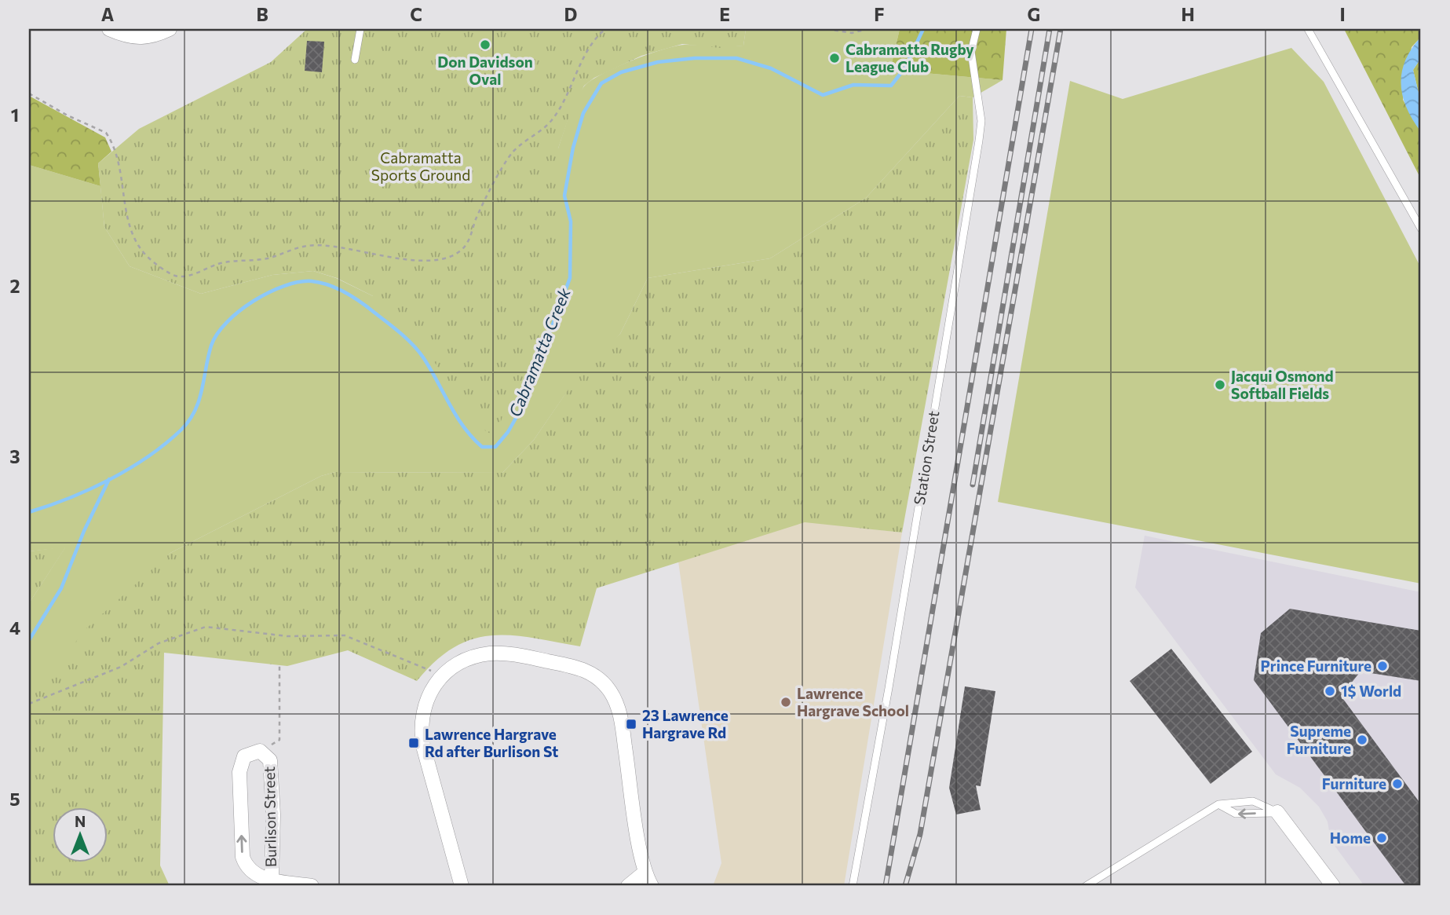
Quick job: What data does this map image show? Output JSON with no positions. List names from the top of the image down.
{
  "streets": {
    "street": ["Burlison Street"],
    "lane": ["Station Street"]
  },
  "water": ["Cabramatta Creek"],
  "parks": ["Cabramatta Sports Ground"],
  "places": {
    "other": [
      "Don Davidson Oval",
      "Cabramatta Rugby League Club",
      "Jacqui Osmond Softball Fields",
      "Prince Furniture",
      "1$ World",
      "Lawrence Hargrave School",
      "Supreme Furniture",
      "Furniture",
      "Home"
    ],
    "transit": ["23 Lawrence Hargrave Rd", "Lawrence Hargrave Rd after Burlison St"]
  },
  "north": "top",
  "grid": {
    "columns": [
      "A",
      "B",
      "C",
      "D",
      "E",
      "F",
      "G",
      "H",
      "I"
    ],
    "rows": [
      "1",
      "2",
      "3",
      "4",
      "5"
    ]
  }
}
